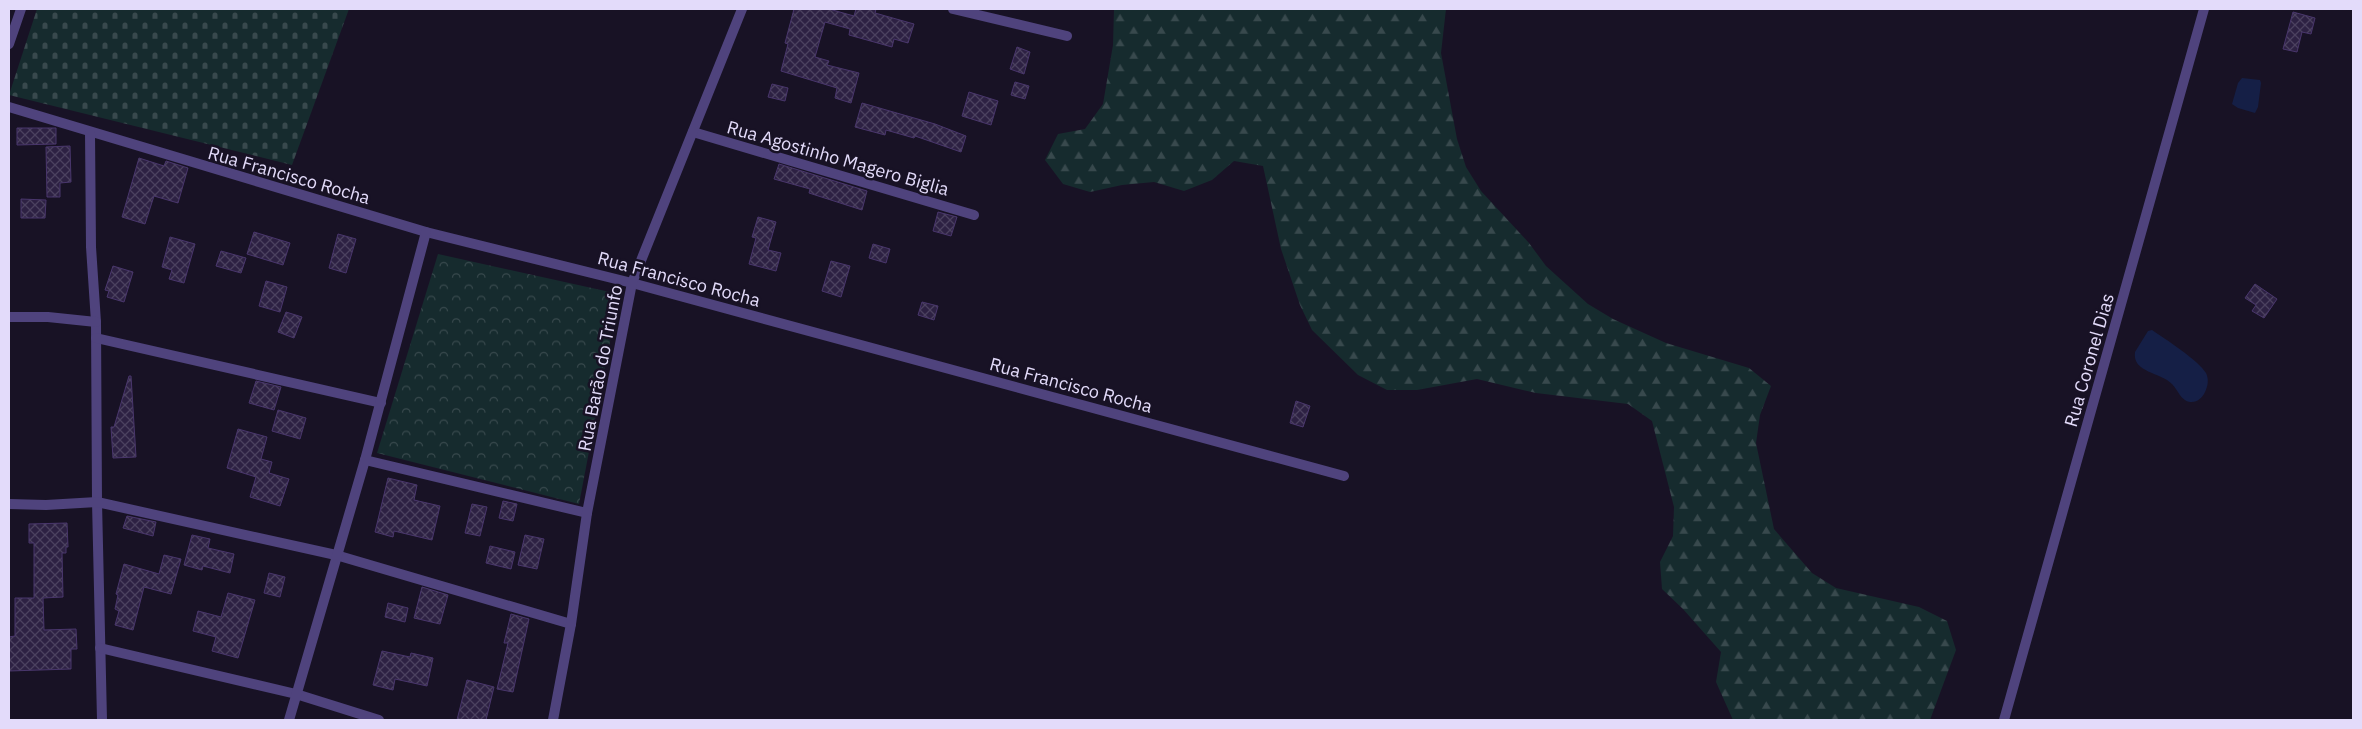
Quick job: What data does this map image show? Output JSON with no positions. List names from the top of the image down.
{
  "streets": {
    "street": [
      "Rua Agostinho Magero Biglia",
      "Rua Francisco Rocha",
      "Rua Coronel Dias",
      "Rua Barão do Triunfo"
    ]
  },
  "crossings": [
    ["Rua Agostinho Magero Biglia", "Rua Barão do Triunfo"],
    ["Rua Francisco Rocha", "Rua Barão do Triunfo"]
  ]
}
